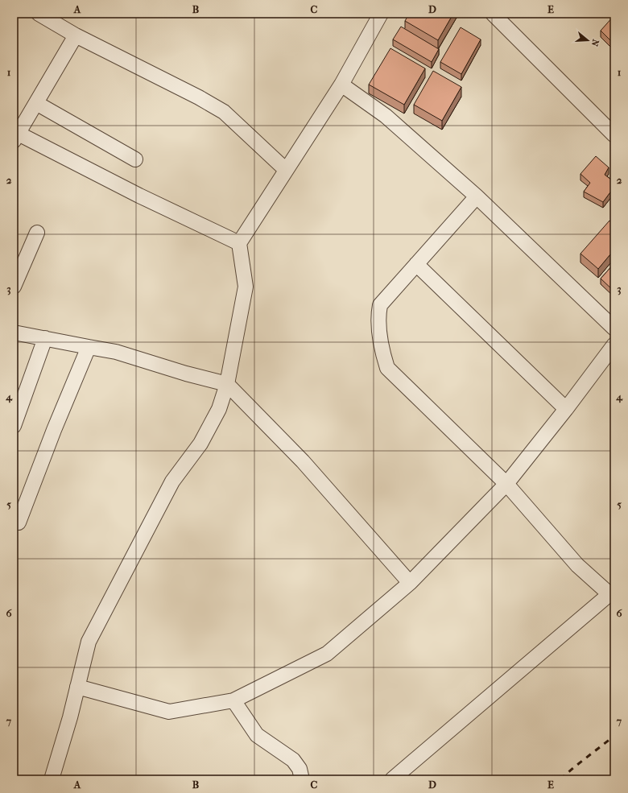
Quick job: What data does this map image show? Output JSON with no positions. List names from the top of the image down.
{
  "north": "right",
  "grid": {
    "columns": [
      "A",
      "B",
      "C",
      "D",
      "E"
    ],
    "rows": [
      "1",
      "2",
      "3",
      "4",
      "5",
      "6",
      "7"
    ]
  }
}
